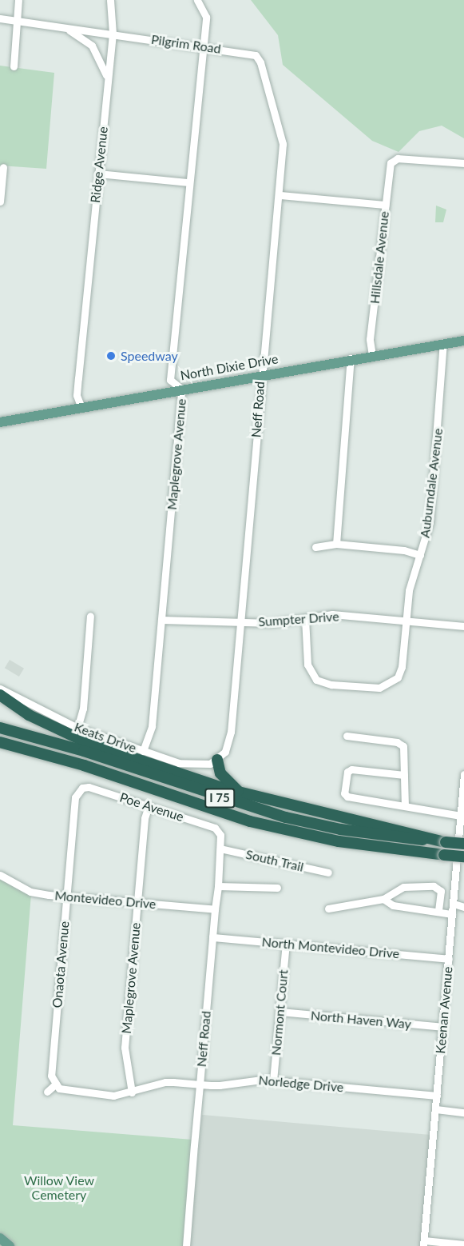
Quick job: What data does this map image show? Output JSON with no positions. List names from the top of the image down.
{
  "streets": {
    "highway": ["I 75"],
    "main road": ["North Dixie Drive"],
    "street": [
      "Pilgrim Road",
      "Ridge Avenue",
      "Hillsdale Avenue",
      "Neff Road",
      "Maplegrove Avenue",
      "Auburndale Avenue",
      "Sumpter Drive",
      "Keats Drive",
      "Poe Avenue",
      "South Trail",
      "Montevideo Drive",
      "North Montevideo Drive",
      "Onaota Avenue",
      "Keenan Avenue",
      "Normont Court",
      "North Haven Way",
      "Norledge Drive"
    ]
  },
  "crossings": [
    ["Pilgrim Road", "Ridge Avenue"],
    ["Pilgrim Road", "Neff Road"],
    ["Pilgrim Road", "Maplegrove Avenue"],
    ["Ridge Avenue", "North Dixie Drive"],
    ["Hillsdale Avenue", "North Dixie Drive"],
    ["North Dixie Drive", "Neff Road"],
    ["North Dixie Drive", "Maplegrove Avenue"],
    ["North Dixie Drive", "Auburndale Avenue"],
    ["Neff Road", "Sumpter Drive"],
    ["Neff Road", "Keats Drive"],
    ["Neff Road", "Poe Avenue"],
    ["Neff Road", "South Trail"],
    ["Neff Road", "Montevideo Drive"],
    ["Neff Road", "North Montevideo Drive"],
    ["Neff Road", "Norledge Drive"],
    ["Maplegrove Avenue", "Sumpter Drive"],
    ["Maplegrove Avenue", "Keats Drive"],
    ["Maplegrove Avenue", "Poe Avenue"],
    ["Maplegrove Avenue", "Montevideo Drive"],
    ["Maplegrove Avenue", "Norledge Drive"],
    ["Auburndale Avenue", "Sumpter Drive"],
    ["Poe Avenue", "Onaota Avenue"],
    ["Montevideo Drive", "Onaota Avenue"],
    ["North Montevideo Drive", "Keenan Avenue"],
    ["North Montevideo Drive", "Normont Court"],
    ["Onaota Avenue", "Norledge Drive"],
    ["Keenan Avenue", "North Haven Way"],
    ["Keenan Avenue", "Norledge Drive"],
    ["Normont Court", "North Haven Way"],
    ["Normont Court", "Norledge Drive"]
  ],
  "parks": ["Willow View Cemetery"],
  "places": ["Speedway"]
}
